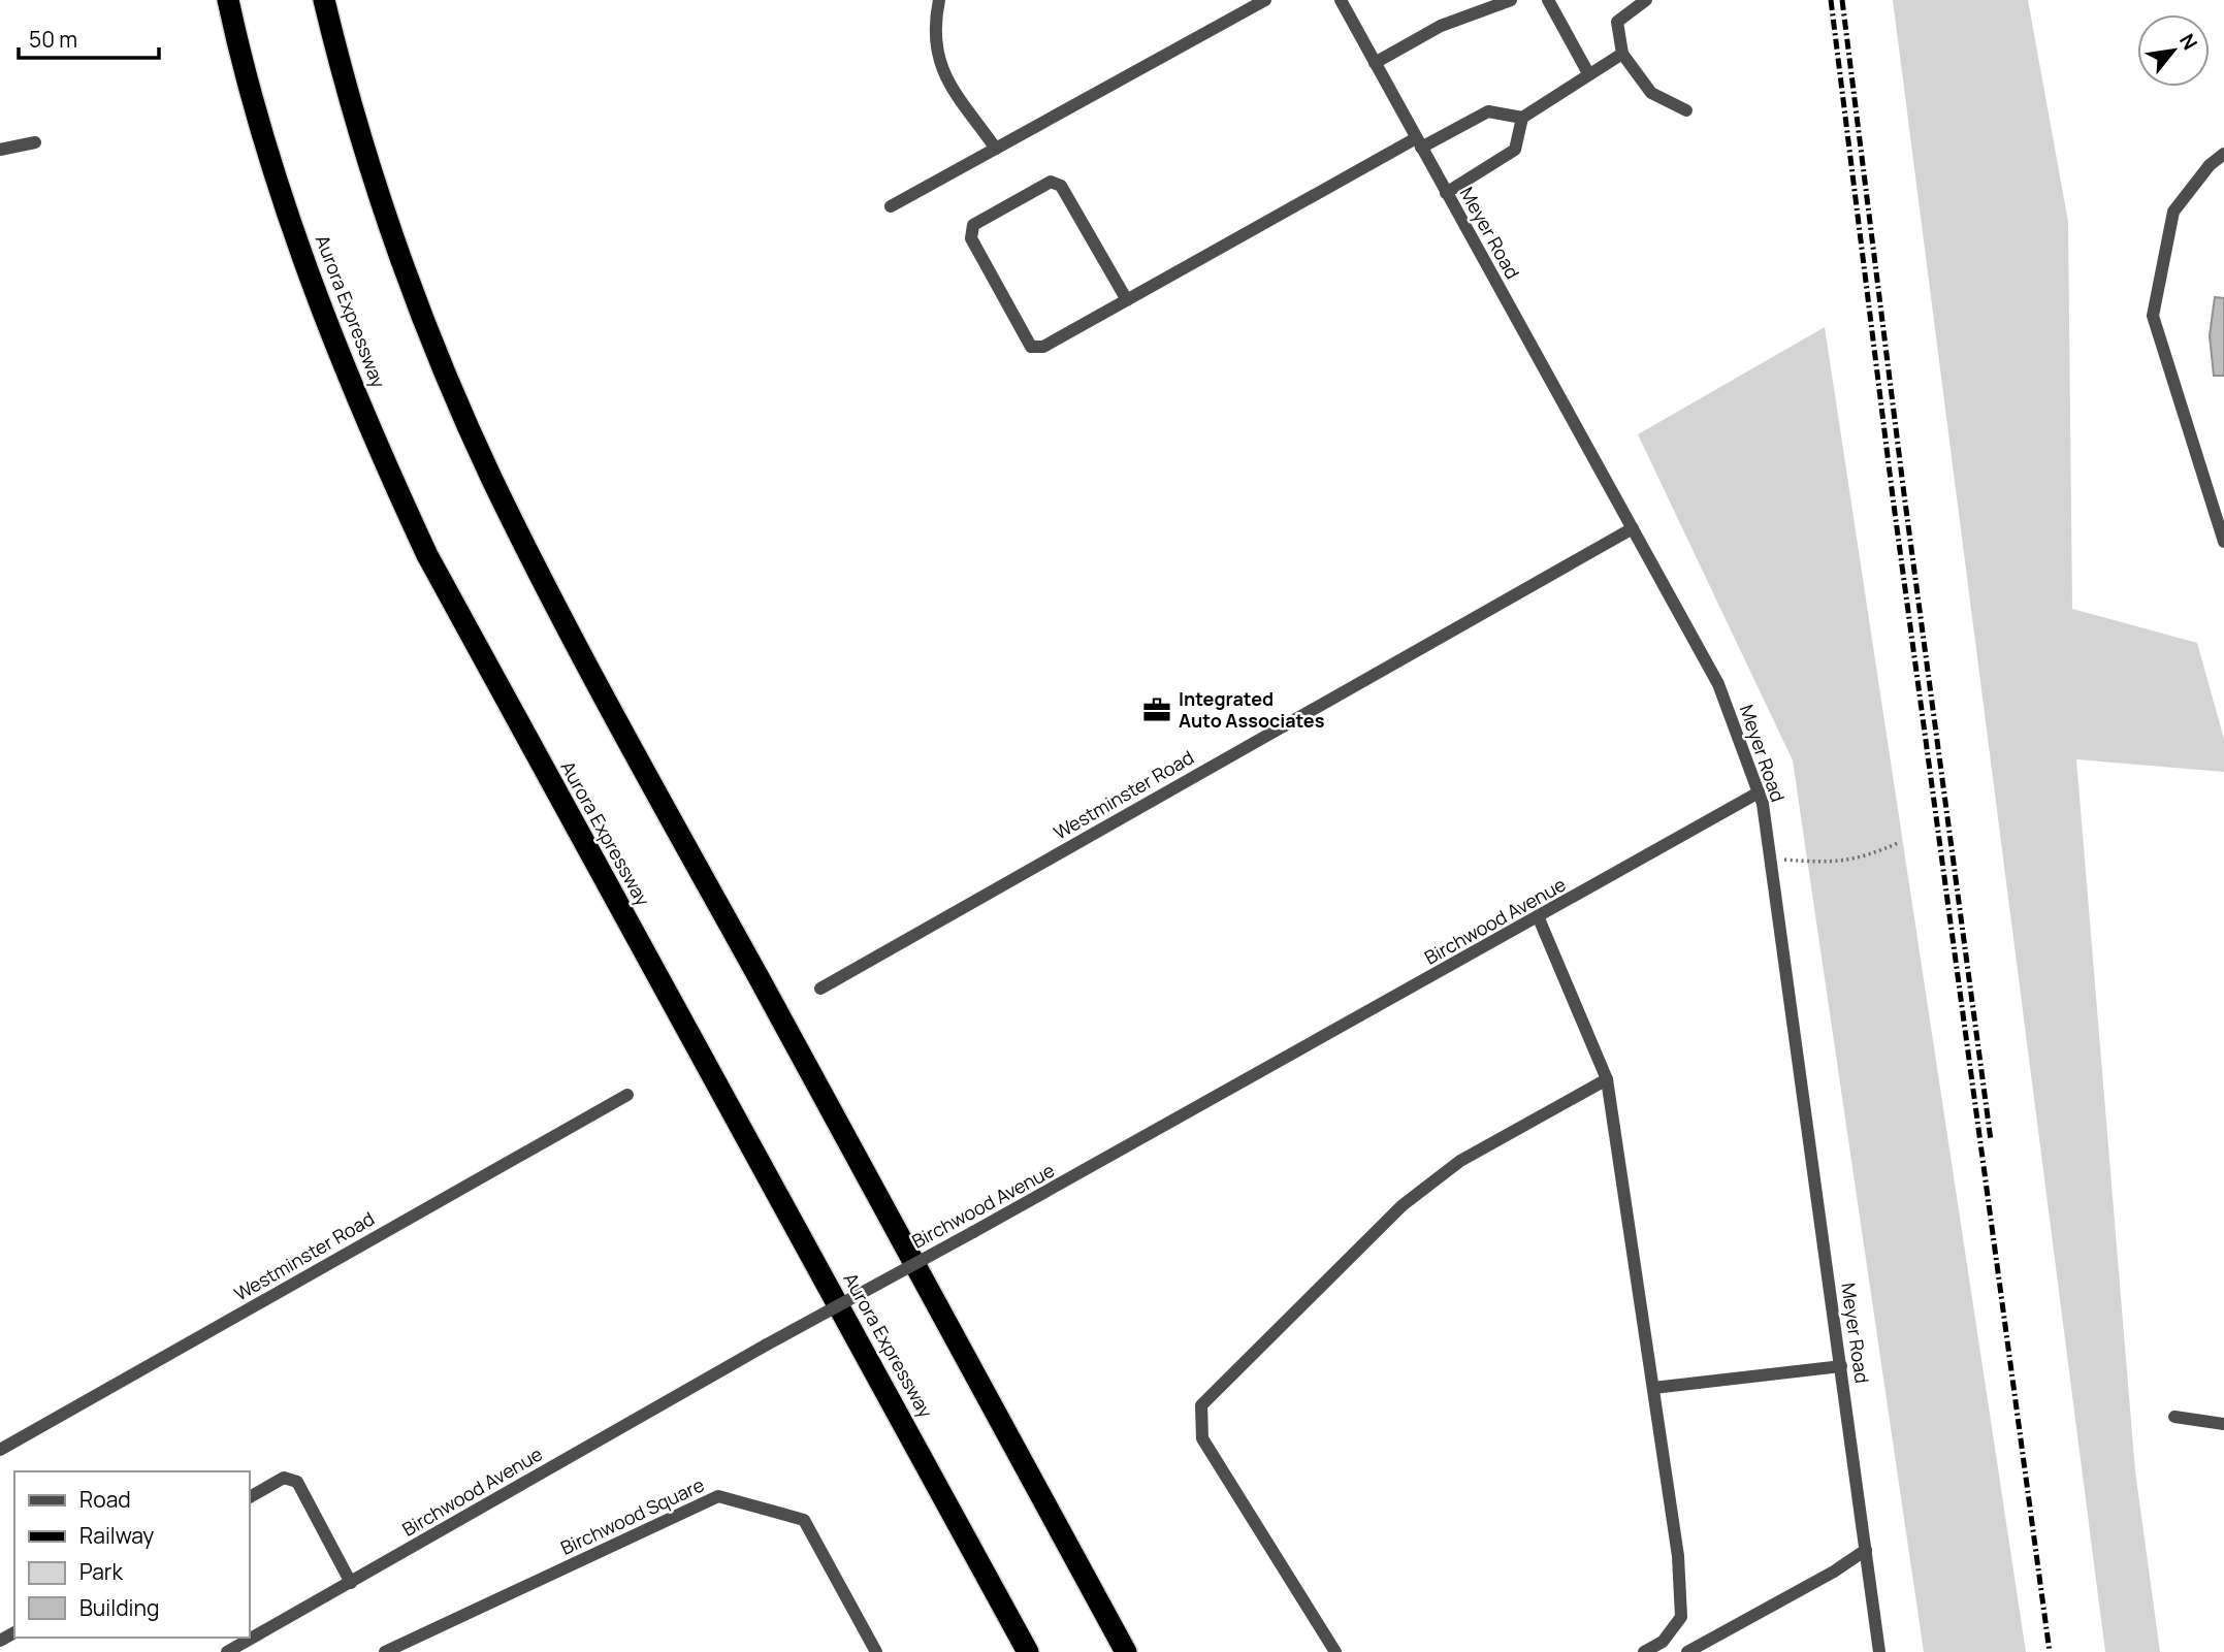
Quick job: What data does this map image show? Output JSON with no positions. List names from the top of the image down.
{
  "streets": {
    "highway": ["Aurora Expressway"],
    "street": [
      "Meyer Road",
      "Westminster Road",
      "Birchwood Avenue",
      "Birchwood Square"
    ]
  },
  "crossings": [
    ["Meyer Road", "Westminster Road"],
    ["Meyer Road", "Birchwood Avenue"]
  ],
  "places": {
    "office": ["Integrated Auto Associates"]
  },
  "legend": [
    "Road",
    "Railway",
    "Park",
    "Building"
  ],
  "scale_bar": "50 m",
  "north": "top right"
}
